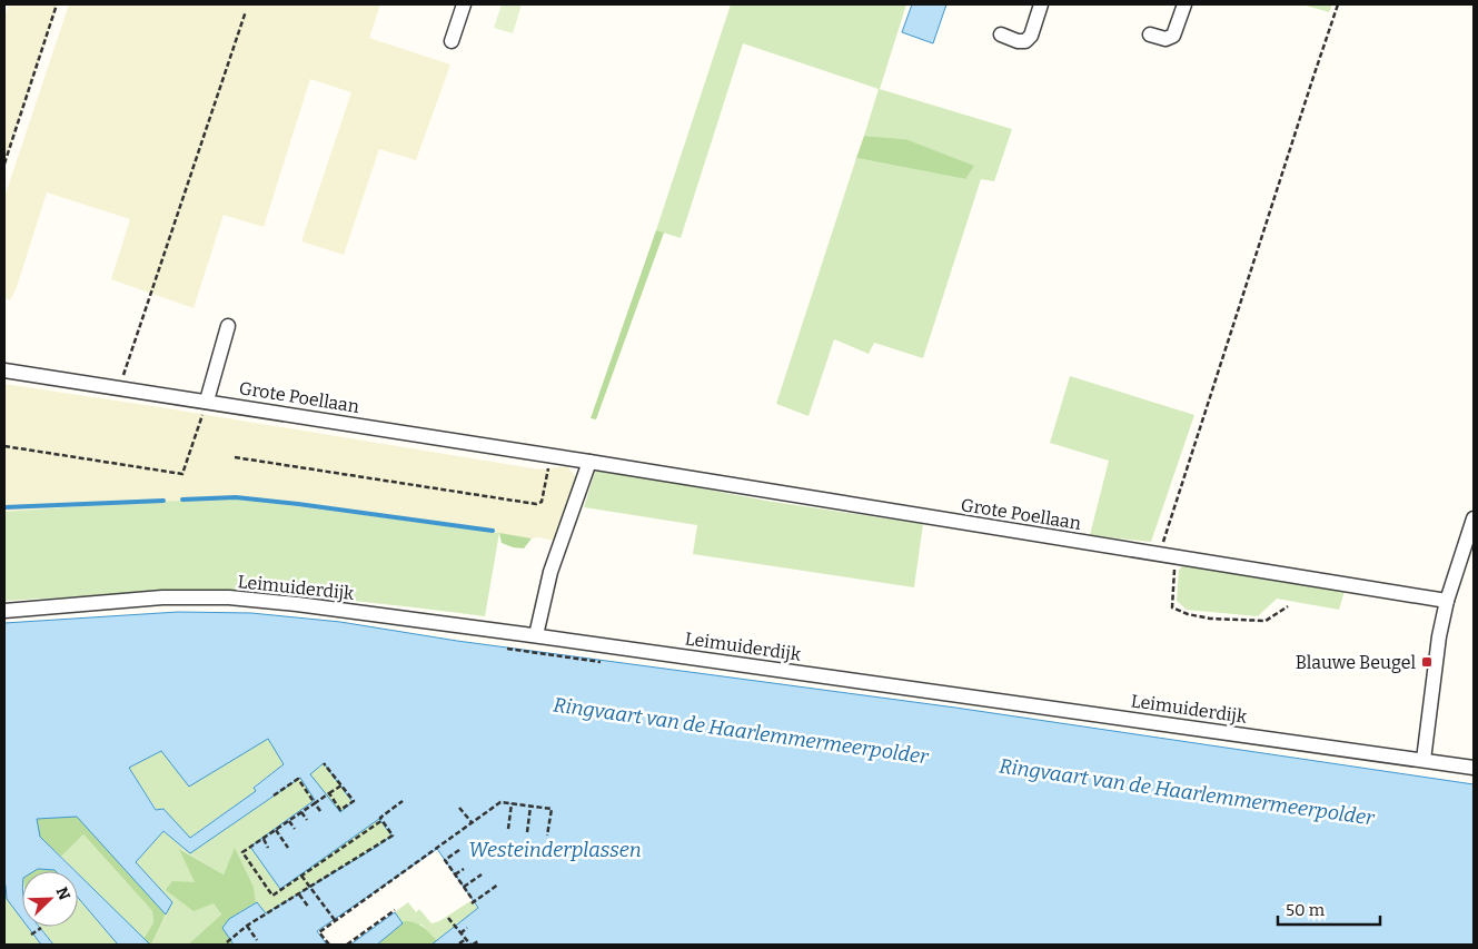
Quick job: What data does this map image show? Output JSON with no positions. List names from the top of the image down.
{
  "streets": {
    "street": ["Grote Poellaan", "Leimuiderdijk"]
  },
  "water": ["Ringvaart van de Haarlemmermeerpolder", "Westeinderplassen"],
  "places": {
    "transit": ["Blauwe Beugel"]
  },
  "scale_bar": "50 m",
  "north": "top right"
}
